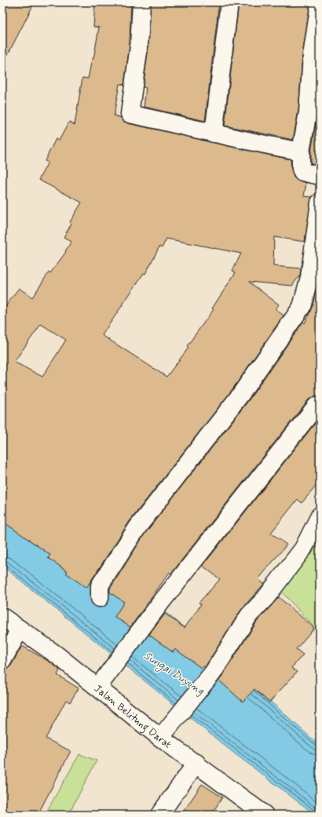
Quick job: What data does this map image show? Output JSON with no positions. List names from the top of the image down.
{
  "streets": {
    "street": ["Jalan Belitung Darat"]
  },
  "water": ["Sungai Duyung"]
}
